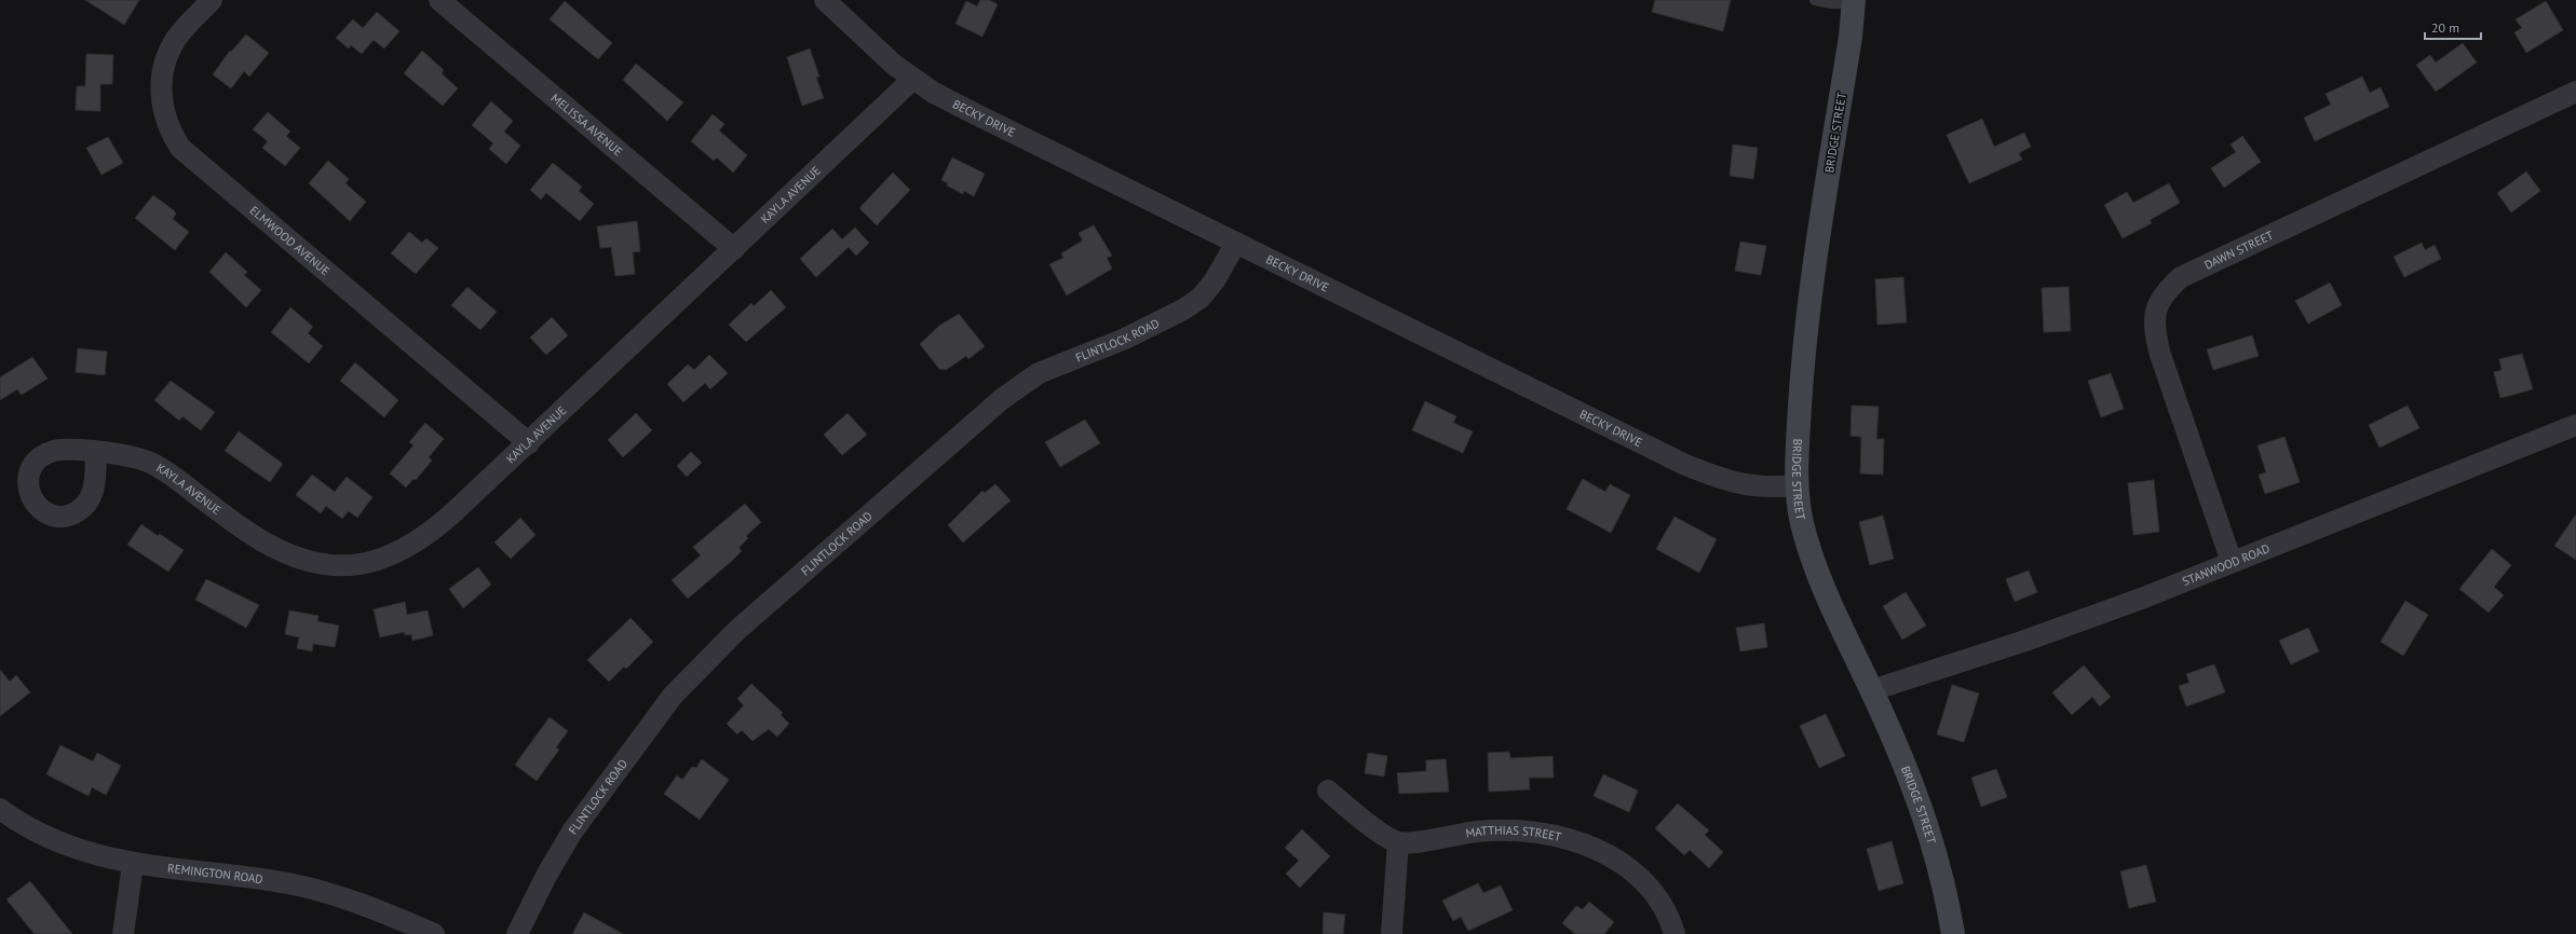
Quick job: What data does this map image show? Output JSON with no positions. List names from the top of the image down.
{
  "streets": {
    "street": [
      "BECKY DRIVE",
      "MELISSA AVENUE",
      "BRIDGE STREET",
      "KAYLA AVENUE",
      "ELMWOOD AVENUE",
      "DAWN STREET",
      "FLINTLOCK ROAD",
      "STANWOOD ROAD",
      "MATTHIAS STREET",
      "REMINGTON ROAD"
    ]
  },
  "crossings": [
    ["BECKY DRIVE", "BRIDGE STREET"],
    ["BECKY DRIVE", "KAYLA AVENUE"],
    ["BECKY DRIVE", "FLINTLOCK ROAD"],
    ["MELISSA AVENUE", "KAYLA AVENUE"],
    ["BRIDGE STREET", "STANWOOD ROAD"],
    ["KAYLA AVENUE", "ELMWOOD AVENUE"],
    ["DAWN STREET", "STANWOOD ROAD"]
  ],
  "scale_bar": "20 m"
}
